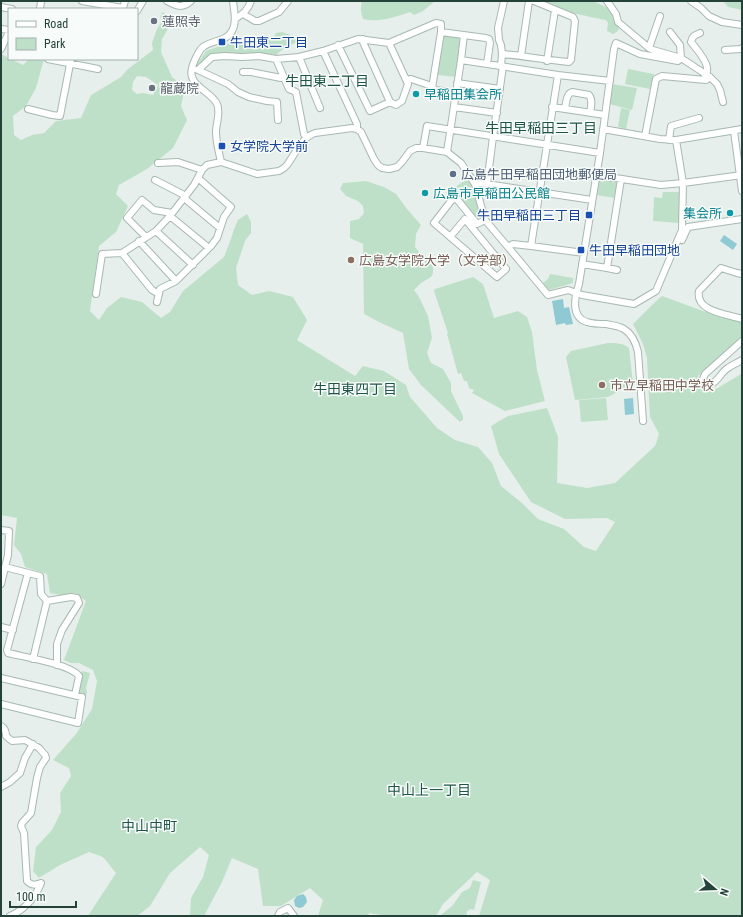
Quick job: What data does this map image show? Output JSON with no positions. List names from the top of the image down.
{
  "districts": [
    "牛田東二丁目",
    "牛田早稲田三丁目",
    "牛田東四丁目",
    "中山上一丁目",
    "中山中町"
  ],
  "places": {
    "other": [
      "蓮照寺",
      "龍蔵院",
      "早稲田集会所",
      "広島牛田早稲田団地郵便局",
      "広島市早稲田公民館",
      "集会所",
      "広島女学院大学（文学部）",
      "市立早稲田中学校"
    ],
    "transit": [
      "牛田東二丁目",
      "女学院大学前",
      "牛田早稲田三丁目",
      "牛田早稲田団地"
    ]
  },
  "legend": ["Road", "Park"],
  "scale_bar": "100 m",
  "north": "right"
}
